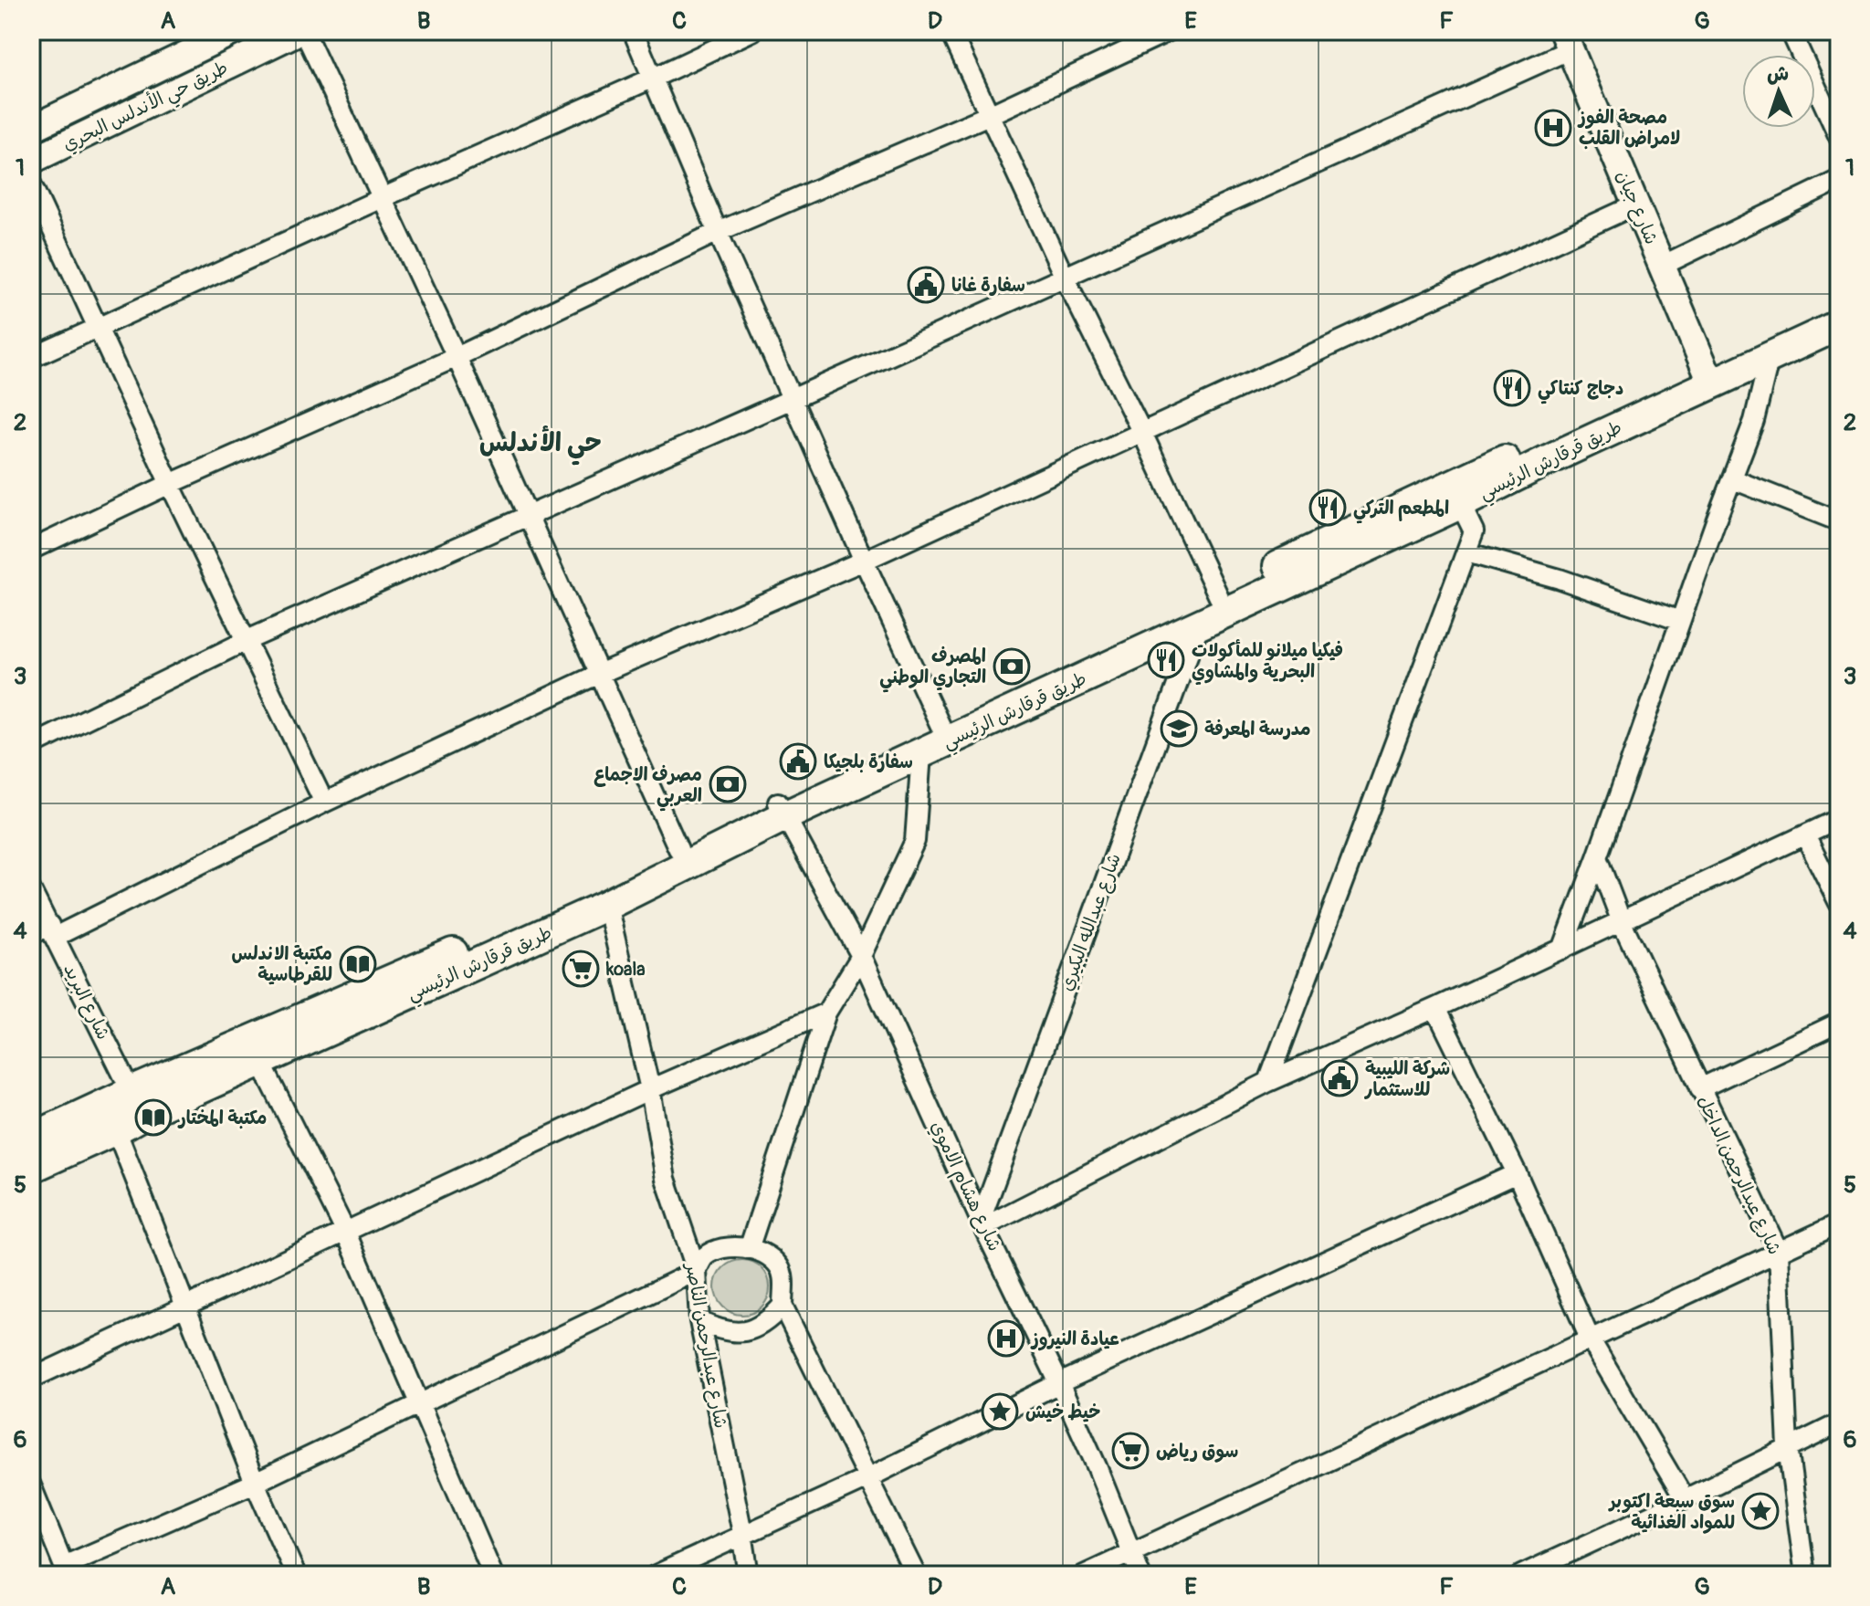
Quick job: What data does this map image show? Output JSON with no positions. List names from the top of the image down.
{
  "streets": {
    "main road": ["طريق قرقارش الرئيسي"],
    "street": [
      "طريق حي الأندلس البحري",
      "شارع جيان",
      "شارع عبدالله البكيري",
      "شارع البريد",
      "شارع عبدالرحمن الداخل",
      "شارع هشام الاموي",
      "شارع عبدالرحمن الناصر"
    ]
  },
  "crossings": [
    ["شارع جيان", "طريق قرقارش الرئيسي"],
    ["طريق قرقارش الرئيسي", "شارع عبدالله البكيري"],
    ["طريق قرقارش الرئيسي", "شارع البريد"],
    ["طريق قرقارش الرئيسي", "شارع هشام الاموي"],
    ["طريق قرقارش الرئيسي", "شارع عبدالرحمن الناصر"],
    ["شارع عبدالله البكيري", "شارع هشام الاموي"]
  ],
  "districts": ["حي الأندلس"],
  "places": {
    "hospital": ["مصحة الفوز لامراض القلب", "عيادة النيروز"],
    "public building": ["سفارة غانا", "سفارة بلجيكا", "شركة الليبية للاستثمار"],
    "restaurant": ["دجاج كنتاكي", "المطعم التركي", "فيكيا ميلانو للمأكولات البحرية والمشاوي"],
    "bank": ["المصرف التجاري الوطني", "مصرف الاجماع العربي"],
    "school or university": ["مدرسة المعرفة"],
    "library": ["مكتبة الاندلس للقرطاسية", "مكتبة المختار"],
    "supermarket": ["koala", "سوق رياض"],
    "place": ["خيط خيش", "سوق سبعة اكتوبر للمواد الغذائية"]
  },
  "north": "top",
  "grid": {
    "columns": [
      "A",
      "B",
      "C",
      "D",
      "E",
      "F",
      "G"
    ],
    "rows": [
      "1",
      "2",
      "3",
      "4",
      "5",
      "6"
    ]
  }
}
